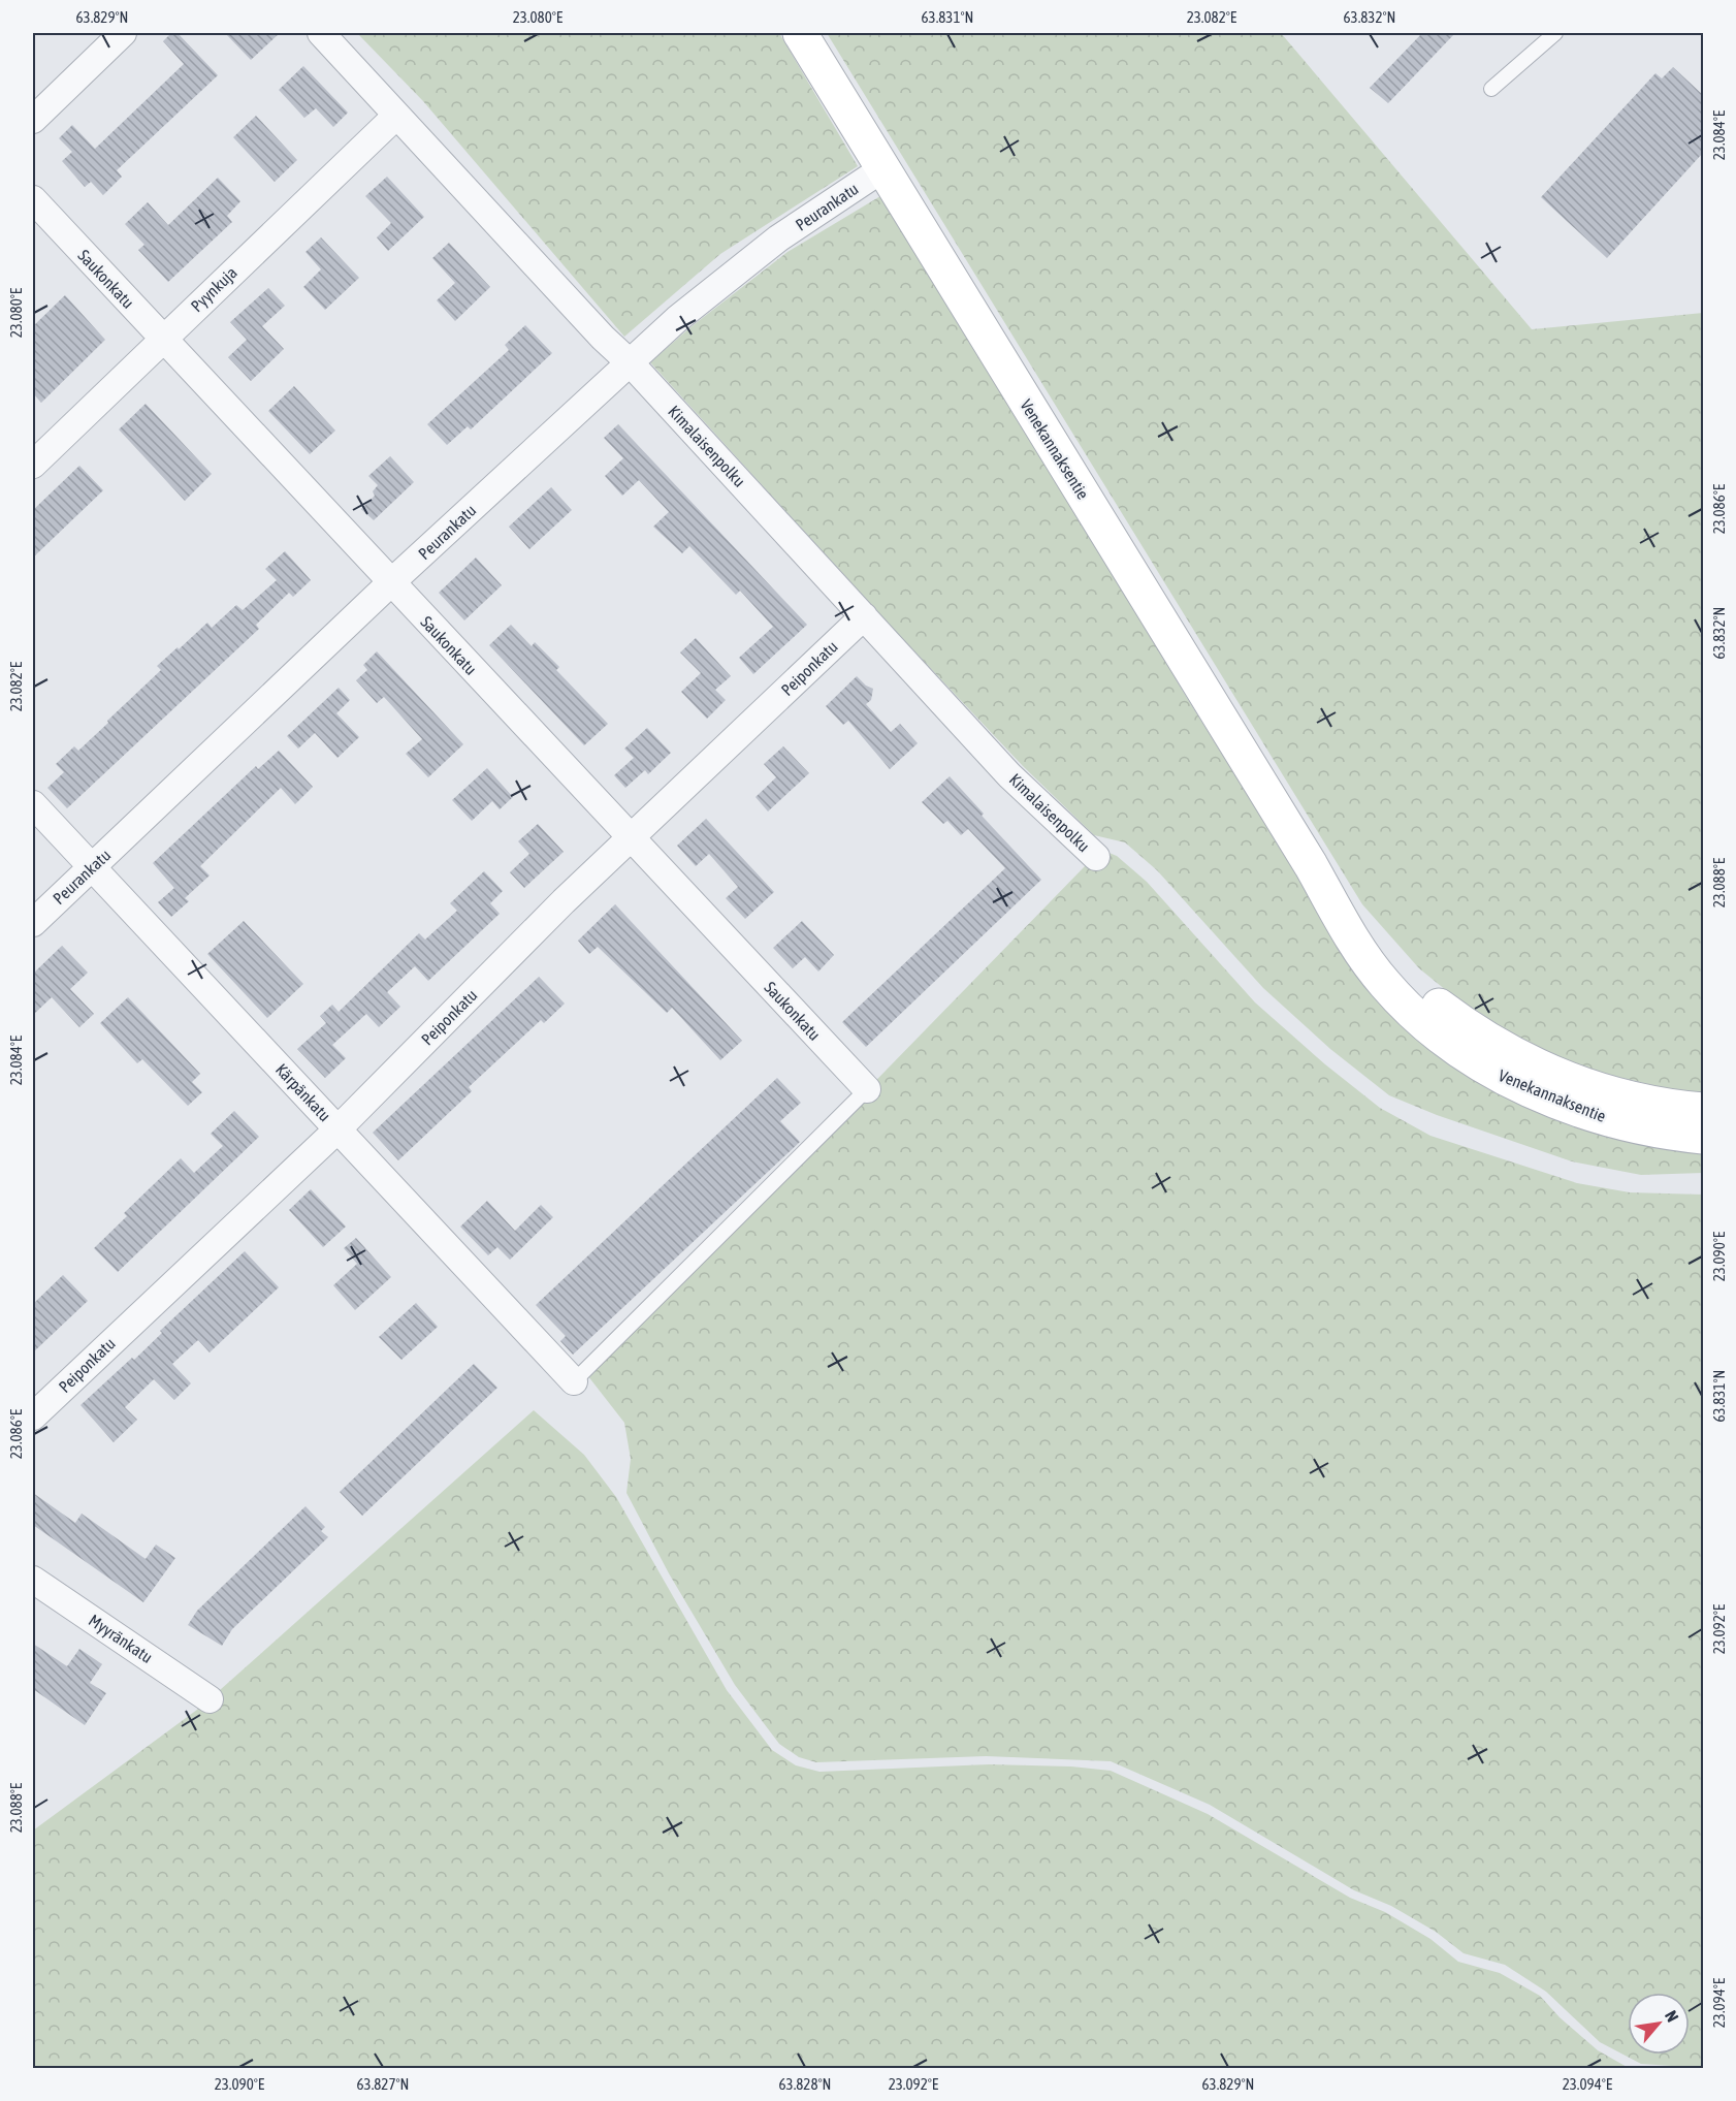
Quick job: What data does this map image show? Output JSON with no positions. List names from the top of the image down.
{
  "streets": {
    "street": [
      "Peurankatu",
      "Saukonkatu",
      "Pyynkuja",
      "Kimalaisenpolku",
      "Venekannaksentie",
      "Peiponkatu",
      "Kärpänkatu",
      "Myyränkatu"
    ]
  },
  "crossings": [
    ["Peurankatu", "Saukonkatu"],
    ["Peurankatu", "Kimalaisenpolku"],
    ["Peurankatu", "Venekannaksentie"],
    ["Peurankatu", "Kärpänkatu"],
    ["Saukonkatu", "Pyynkuja"],
    ["Saukonkatu", "Peiponkatu"],
    ["Pyynkuja", "Kimalaisenpolku"],
    ["Kimalaisenpolku", "Peiponkatu"],
    ["Peiponkatu", "Kärpänkatu"]
  ],
  "north": "top right",
  "coordinates": [
    "63.829°N",
    "23.080°E",
    "63.831°N",
    "23.082°E",
    "63.832°N",
    "23.084°E",
    "23.086°E",
    "23.088°E",
    "23.090°E",
    "23.092°E",
    "23.094°E",
    "63.827°N",
    "63.828°N"
  ]
}
